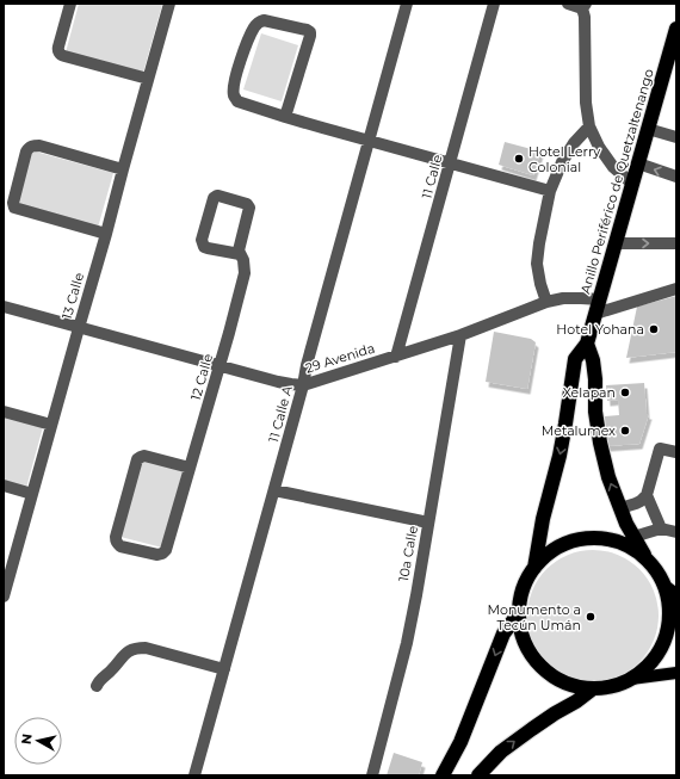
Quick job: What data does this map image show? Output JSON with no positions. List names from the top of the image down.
{
  "streets": {
    "highway": ["Anillo Periférico de Quetzaltenango"],
    "street": [
      "11 Calle",
      "13 Calle",
      "29 Avenida",
      "12 Calle",
      "11 Calle A",
      "10a Calle"
    ]
  },
  "crossings": [
    ["11 Calle", "29 Avenida"],
    ["Anillo Periférico de Quetzaltenango", "29 Avenida"],
    ["13 Calle", "29 Avenida"],
    ["29 Avenida", "12 Calle"],
    ["29 Avenida", "11 Calle A"],
    ["29 Avenida", "10a Calle"]
  ],
  "places": [
    "Hotel Lerry Colonial",
    "Hotel Yohana",
    "Xelapan",
    "Metalumex",
    "Monumento a Tecún Umán"
  ],
  "north": "left"
}
